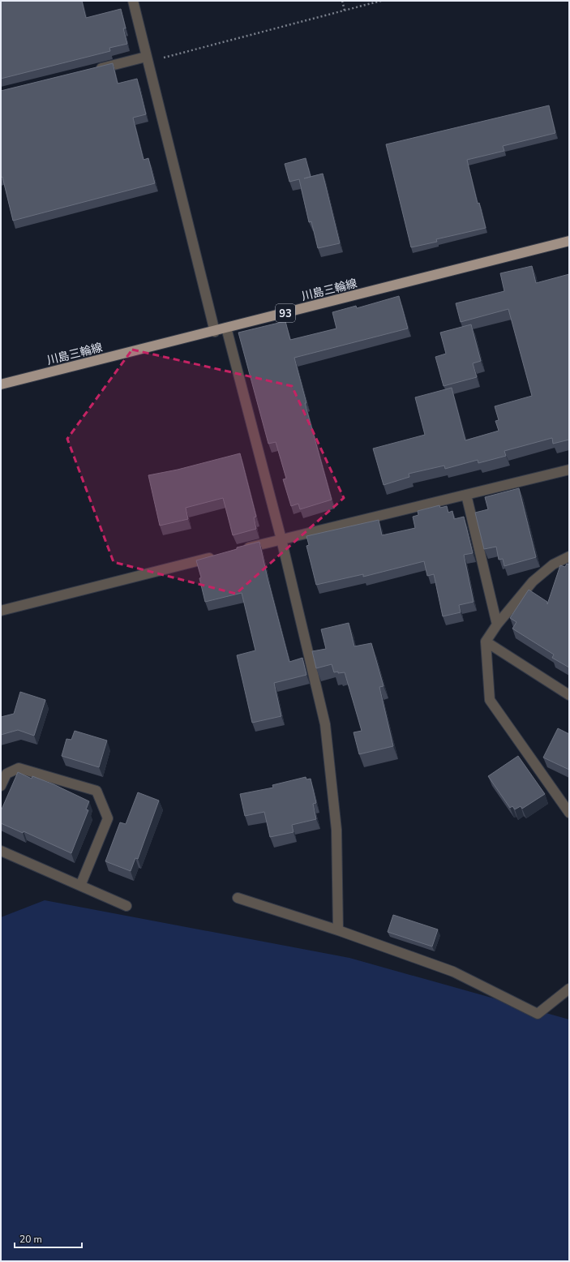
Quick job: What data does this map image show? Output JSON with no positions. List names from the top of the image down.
{
  "streets": {
    "main road": ["川島三輪線", "93"]
  },
  "scale_bar": "20 m"
}
